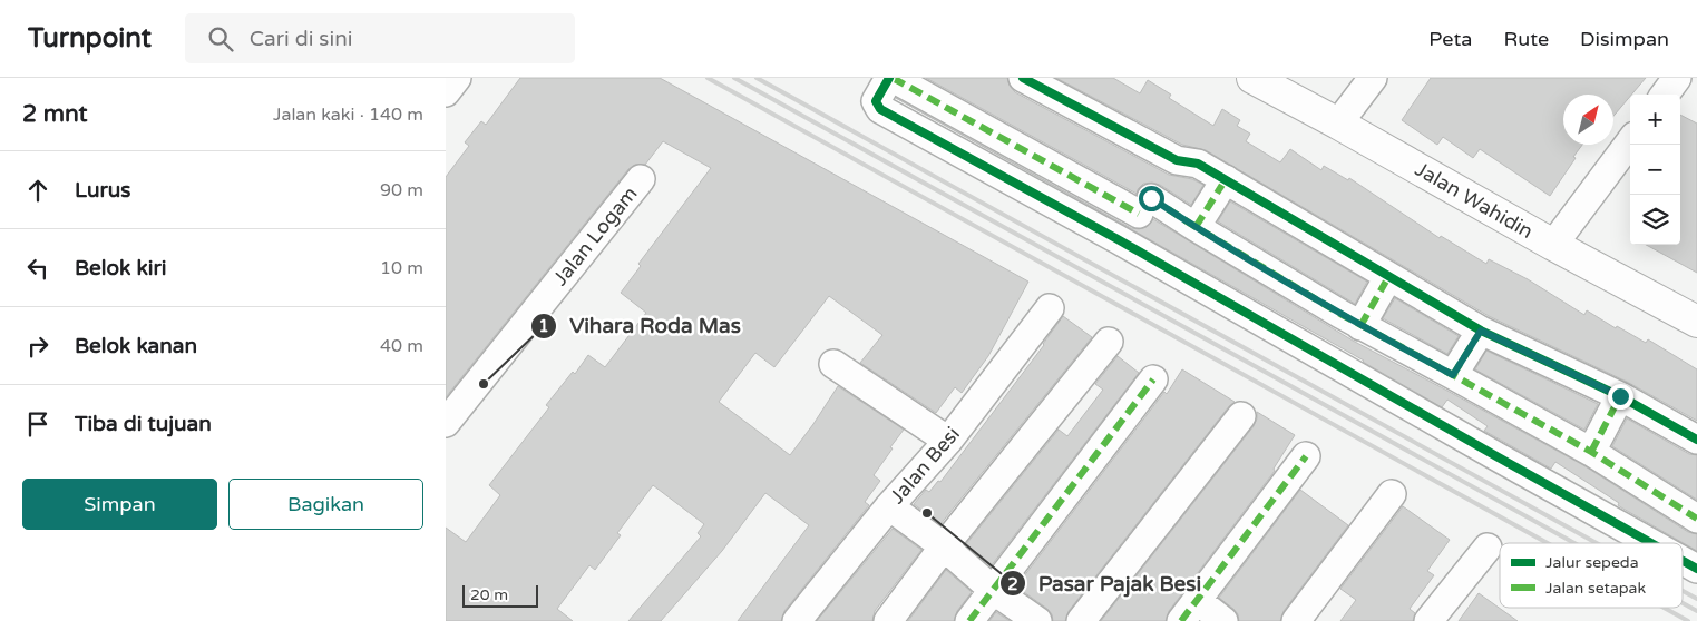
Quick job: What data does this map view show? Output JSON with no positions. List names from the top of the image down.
{
  "streets": {
    "street": ["Jalan Wahidin", "Jalan Logam", "Jalan Besi"]
  },
  "places": ["Vihara Roda Mas", "Pasar Pajak Besi"],
  "legend": ["Jalur sepeda", "Jalan setapak"],
  "scale_bar": "20 m",
  "north": "top right",
  "page": {
    "header": "Turnpoint",
    "search": "Cari di sini",
    "nav": ["Peta", "Rute", "Disimpan"],
    "heading": ["2 mnt", "Jalan kaki · 140 m"],
    "map_buttons": ["+", "−"],
    "list": [
      ["Lurus", "90 m"],
      ["Belok kiri", "10 m"],
      ["Belok kanan", "40 m"],
      "Tiba di tujuan"
    ],
    "buttons": ["Simpan", "Bagikan"],
    "scale": "20 m"
  }
}
